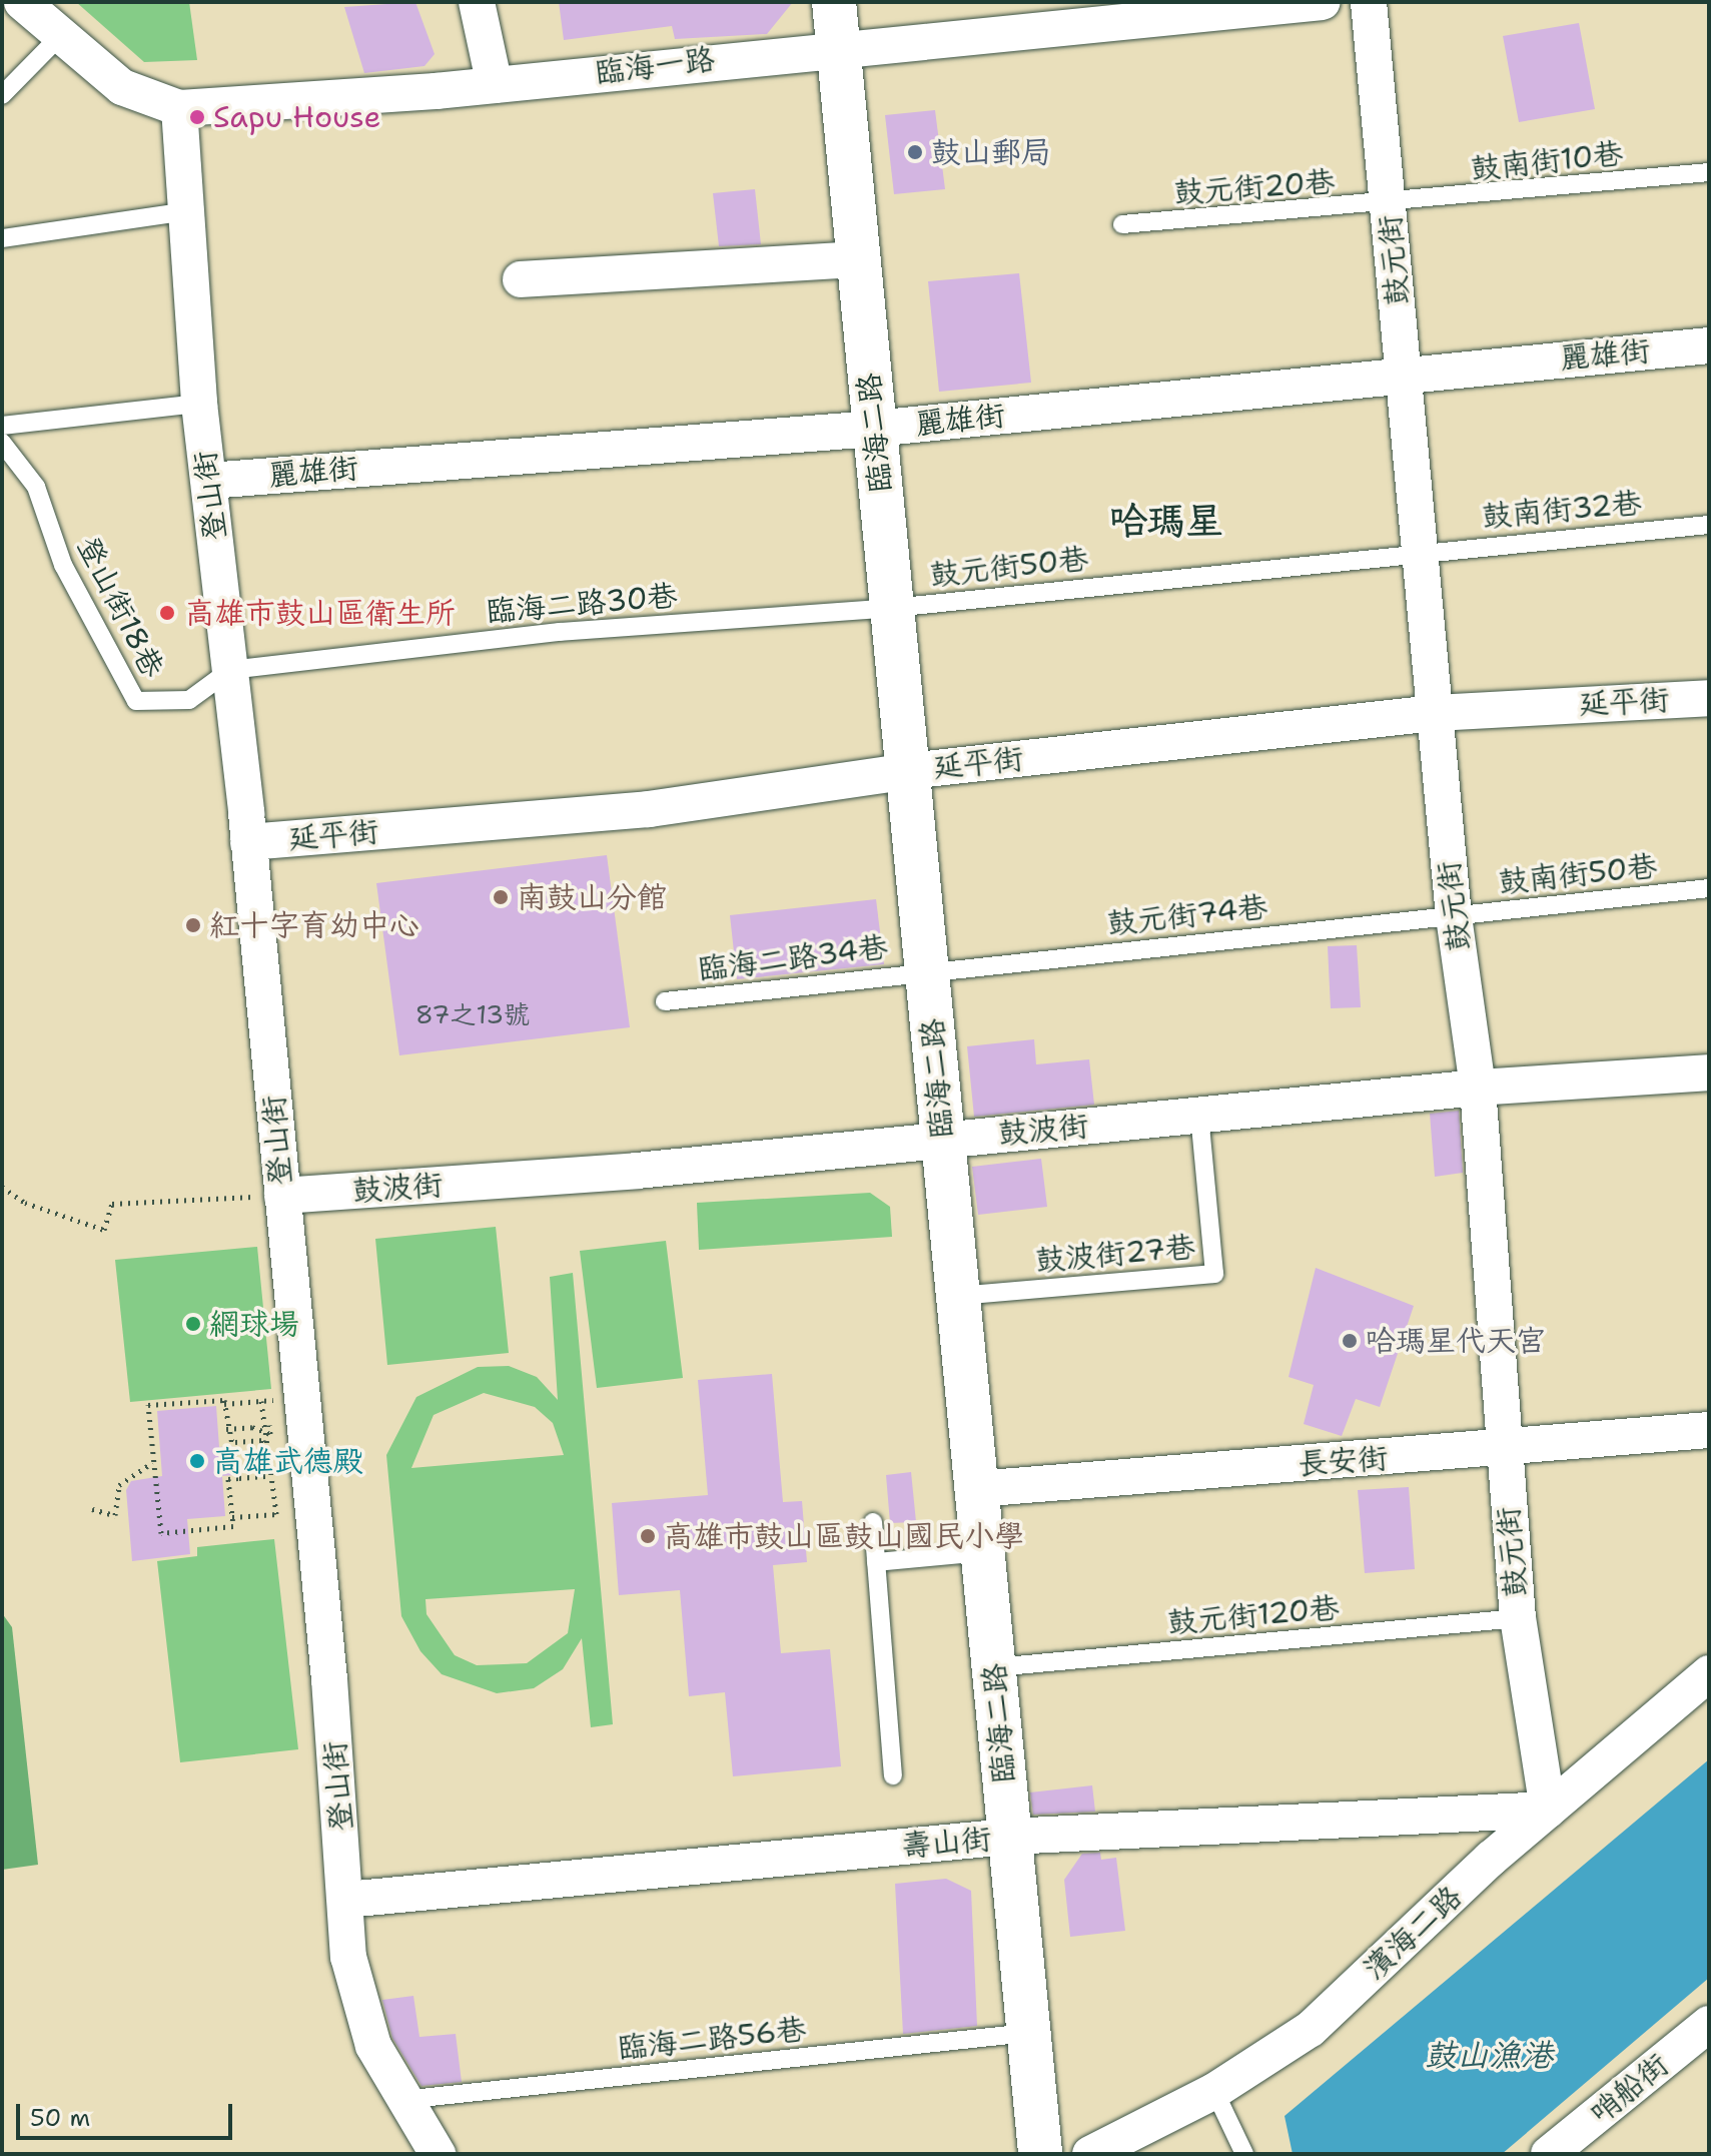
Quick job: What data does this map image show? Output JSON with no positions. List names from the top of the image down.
{
  "streets": {
    "street": [
      "臨海一路",
      "鼓元街",
      "麗雄街",
      "臨海二路",
      "登山街",
      "延平街",
      "鼓波街",
      "長安街",
      "壽山街",
      "濱海二路",
      "哨船街"
    ],
    "lane": [
      "鼓南街10巷",
      "鼓元街20巷",
      "鼓南街32巷",
      "鼓元街50巷",
      "臨海二路30巷",
      "登山街18巷",
      "鼓南街50巷",
      "鼓元街74巷",
      "臨海二路34巷",
      "鼓波街27巷",
      "鼓元街120巷",
      "臨海二路56巷"
    ]
  },
  "crossings": [
    ["臨海一路", "臨海二路"],
    ["臨海一路", "登山街"],
    ["鼓南街10巷", "鼓元街20巷"],
    ["鼓南街10巷", "鼓元街"],
    ["鼓元街20巷", "鼓元街"],
    ["鼓元街", "麗雄街"],
    ["鼓元街", "鼓南街32巷"],
    ["鼓元街", "鼓元街50巷"],
    ["鼓元街", "延平街"],
    ["鼓元街", "鼓南街50巷"],
    ["鼓元街", "鼓元街74巷"],
    ["鼓元街", "鼓波街"],
    ["鼓元街", "長安街"],
    ["鼓元街", "鼓元街120巷"],
    ["鼓元街", "壽山街"],
    ["鼓元街", "濱海二路"],
    ["麗雄街", "臨海二路"],
    ["麗雄街", "登山街"],
    ["臨海二路", "鼓元街50巷"],
    ["臨海二路", "臨海二路30巷"],
    ["臨海二路", "延平街"],
    ["臨海二路", "鼓元街74巷"],
    ["臨海二路", "臨海二路34巷"],
    ["臨海二路", "鼓波街"],
    ["臨海二路", "鼓波街27巷"],
    ["臨海二路", "長安街"],
    ["臨海二路", "鼓元街120巷"],
    ["臨海二路", "壽山街"],
    ["臨海二路", "臨海二路56巷"],
    ["登山街", "臨海二路30巷"],
    ["登山街", "登山街18巷"],
    ["登山街", "延平街"],
    ["登山街", "鼓波街"],
    ["登山街", "壽山街"],
    ["登山街", "臨海二路56巷"],
    ["鼓南街32巷", "鼓元街50巷"],
    ["鼓元街50巷", "臨海二路30巷"],
    ["臨海二路30巷", "登山街18巷"],
    ["鼓南街50巷", "鼓元街74巷"],
    ["鼓元街74巷", "臨海二路34巷"],
    ["鼓波街", "鼓波街27巷"],
    ["壽山街", "濱海二路"]
  ],
  "districts": ["哈瑪星"],
  "water": ["鼓山漁港"],
  "places": [
    "Sapu House",
    "鼓山郵局",
    "高雄市鼓山區衛生所",
    "南鼓山分館",
    "紅十字育幼中心",
    "網球場",
    "哈瑪星代天宮",
    "高雄武德殿",
    "高雄市鼓山區鼓山國民小學"
  ],
  "house_numbers": ["87之13號"],
  "scale_bar": "50 m"
}
